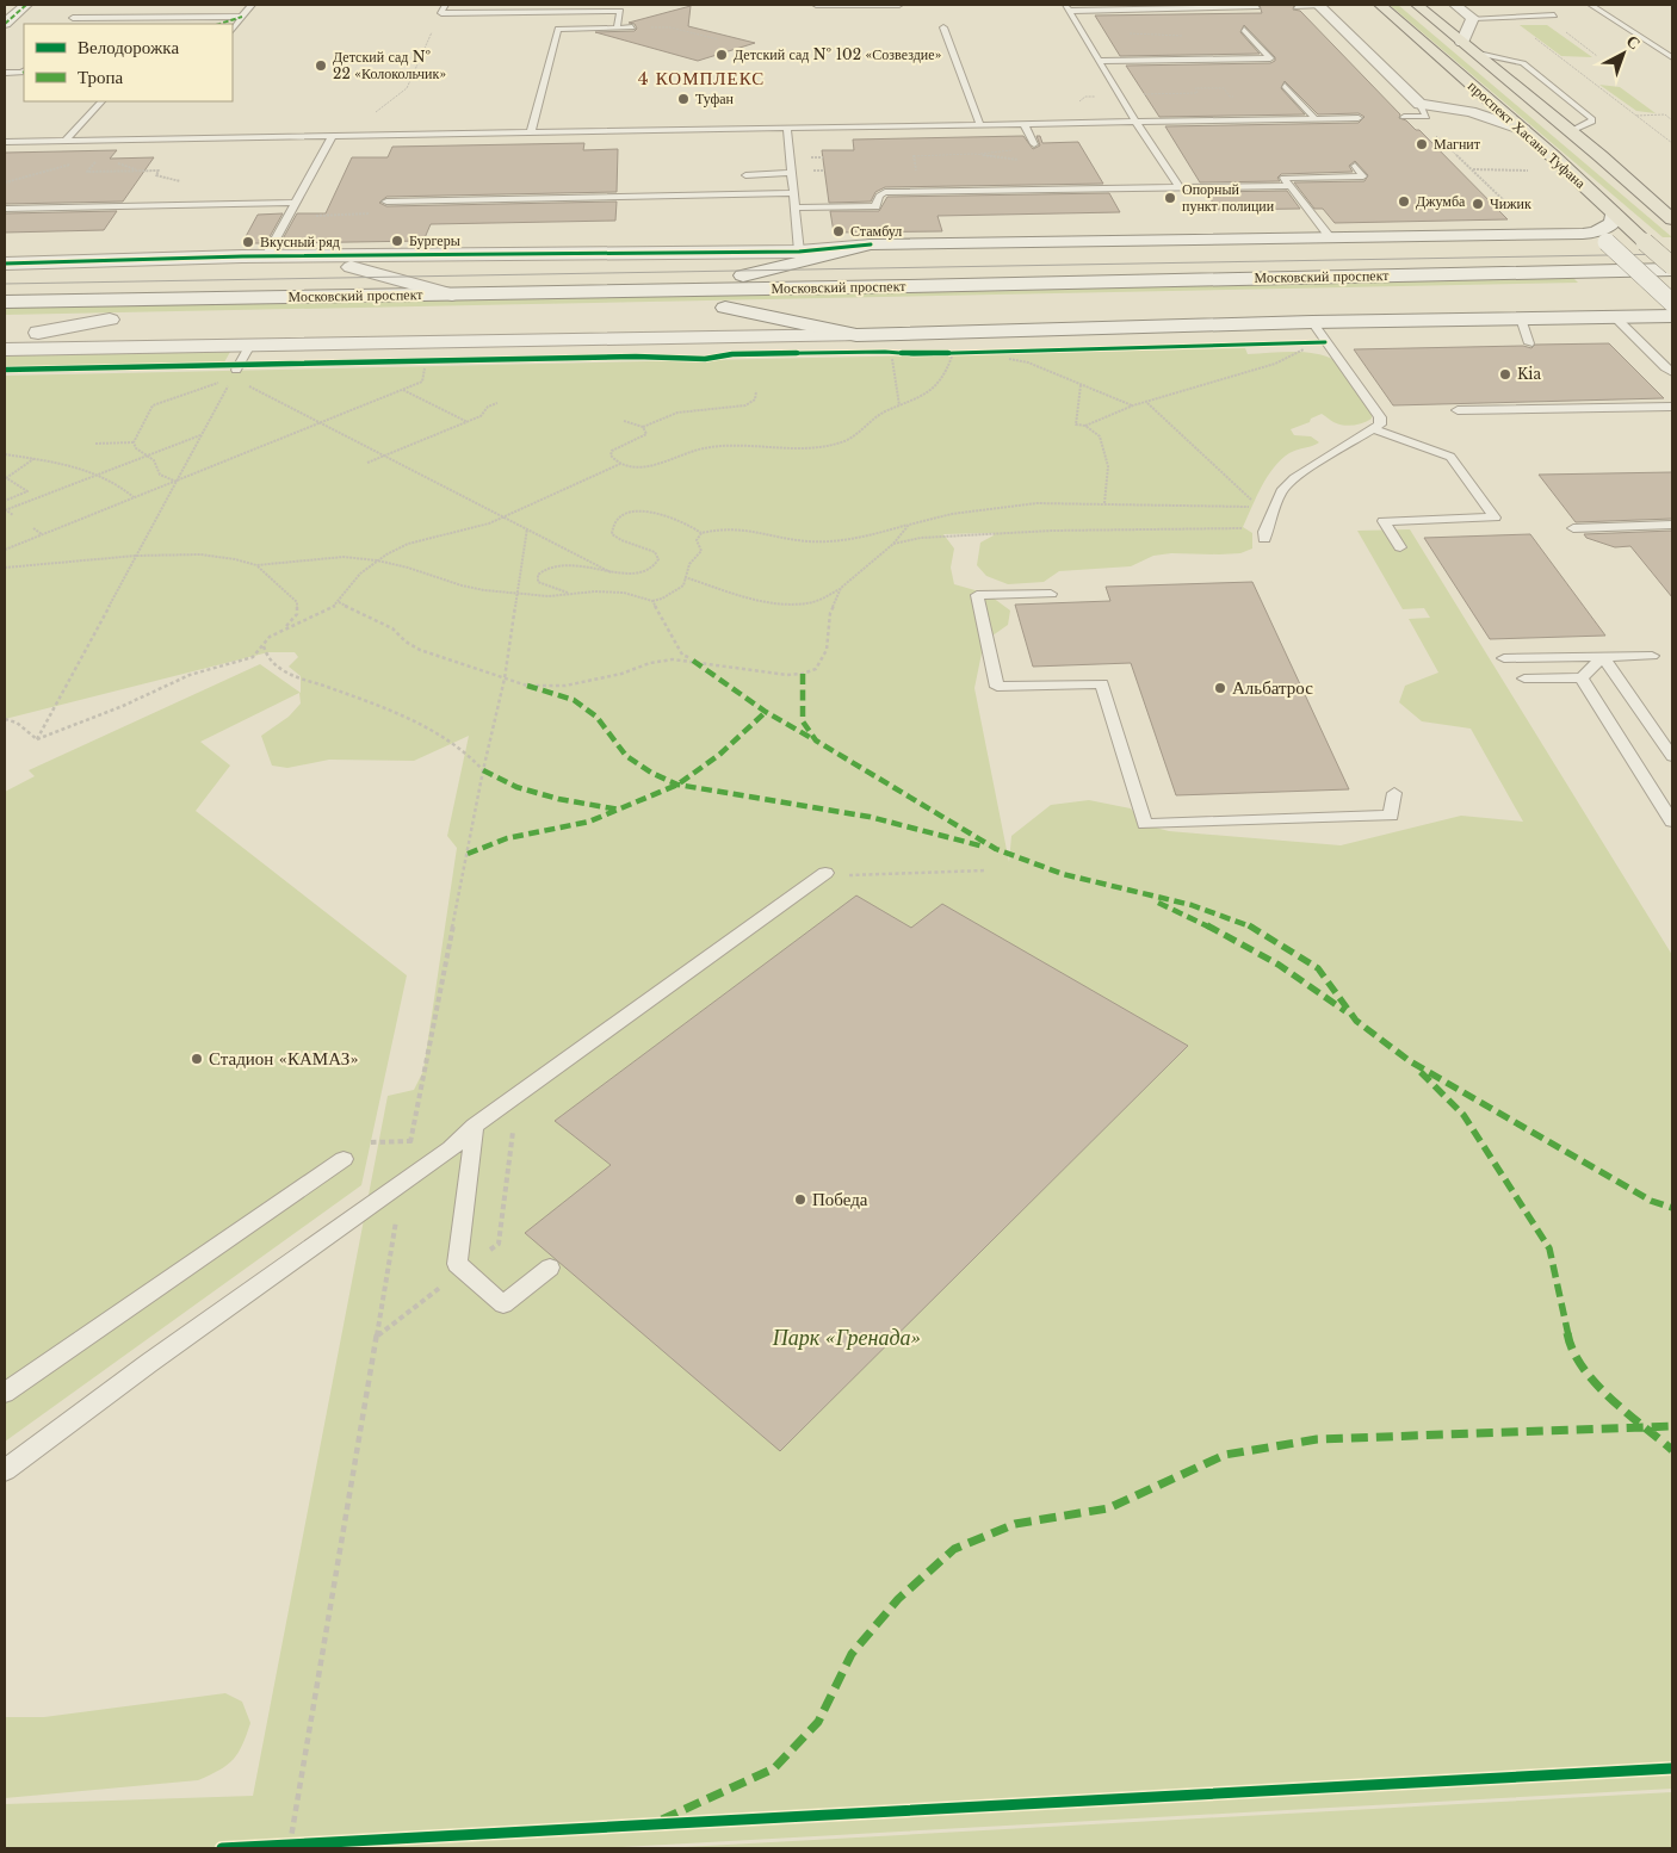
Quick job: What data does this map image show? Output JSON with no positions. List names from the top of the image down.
{
  "streets": {
    "main road": ["проспект Хасана Туфана", "Московский проспект"]
  },
  "crossings": [
    ["проспект Хасана Туфана", "Московский проспект"]
  ],
  "districts": ["4 КОМПЛЕКС"],
  "parks": ["Парк «Гренада»"],
  "places": [
    "Детский сад № 102 «Созвездие»",
    "Детский сад № 22 «Колокольчик»",
    "Туфан",
    "Магнит",
    "Опорный пункт полиции",
    "Джумба",
    "Чижик",
    "Стамбул",
    "Бургеры",
    "Вкусный ряд",
    "Kia",
    "Альбатрос",
    "Стадион «КАМАЗ»",
    "Победа"
  ],
  "legend": ["Велодорожка", "Тропа"],
  "north": "top right"
}
